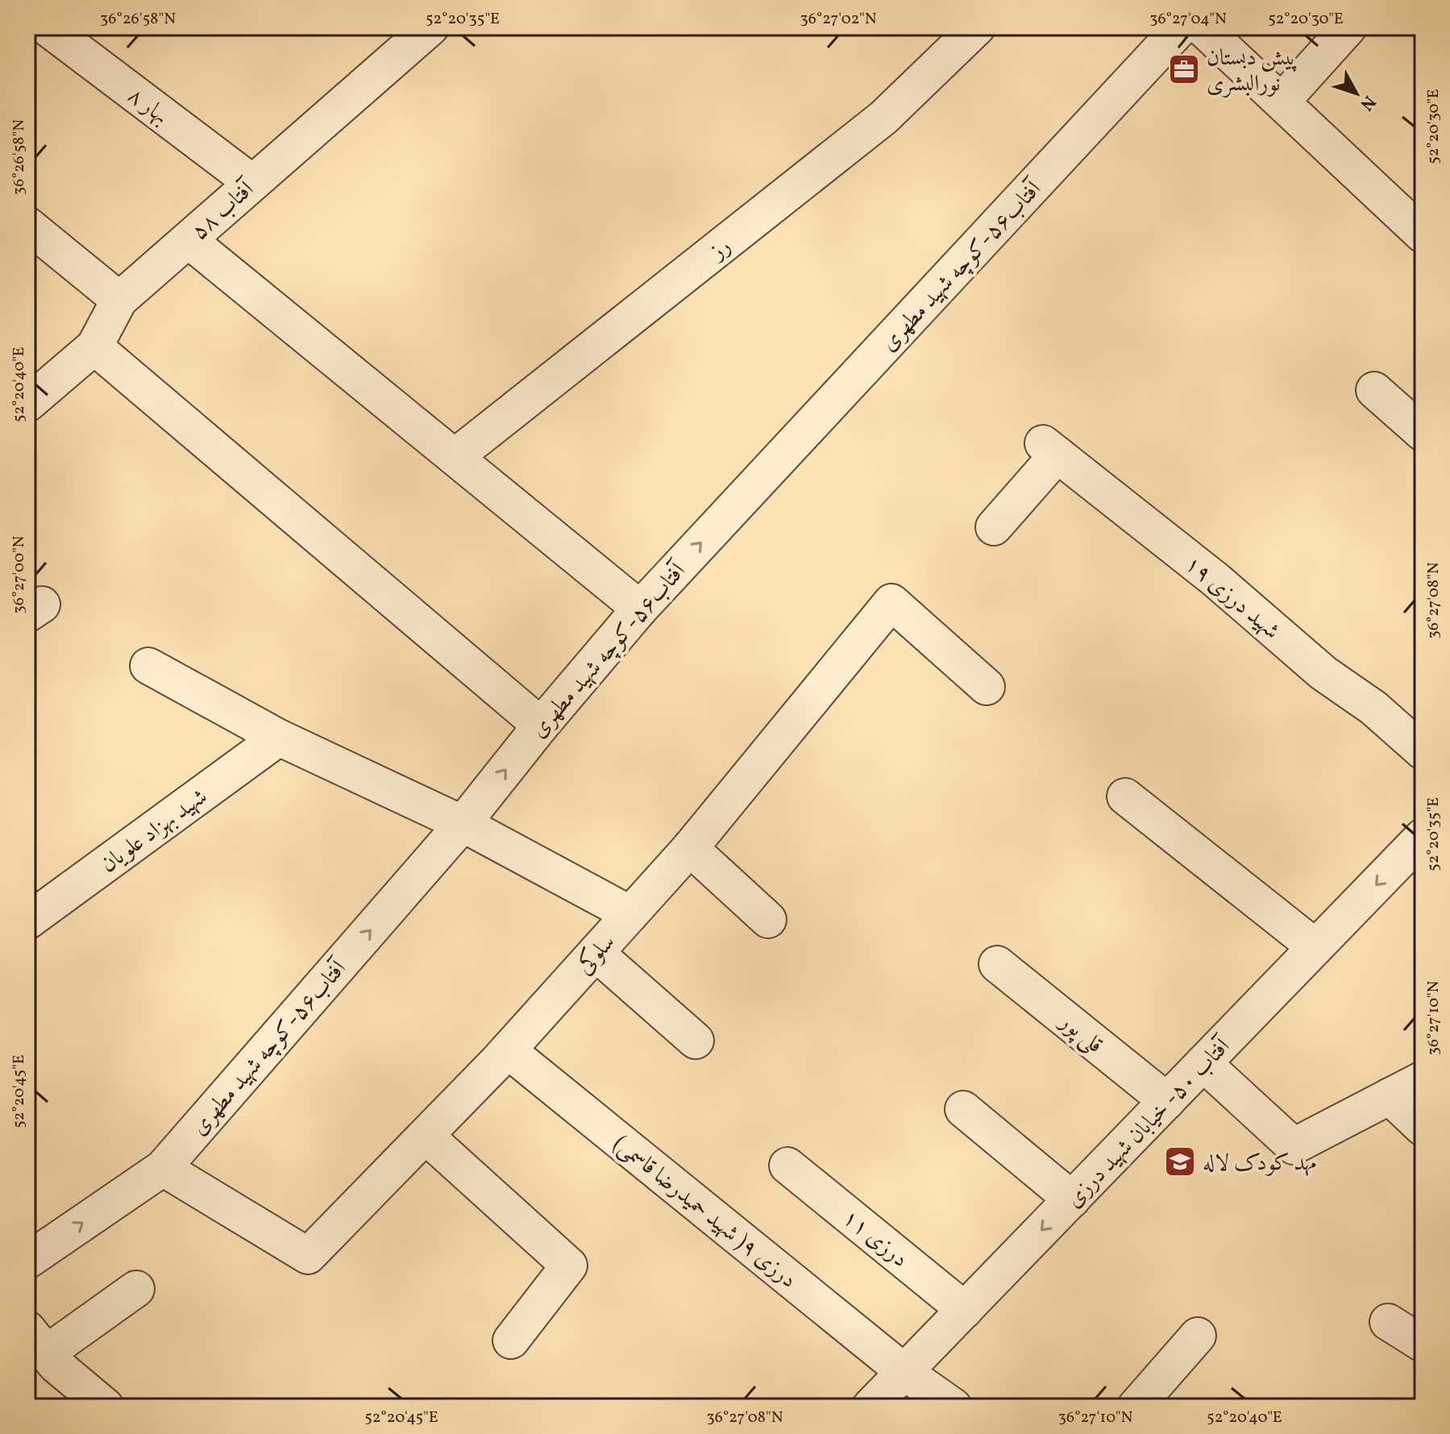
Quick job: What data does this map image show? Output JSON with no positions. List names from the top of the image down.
{
  "streets": {
    "street": [
      "بهار ۸",
      "آفتاب ۵۸",
      "رز",
      "آفتاب۵۶-كوچه شهيد مطهری",
      "شهید درزی ۱۹",
      "شهید بهزاد علویان",
      "سلوکی",
      "قلی پور",
      "آفتاب ۵۰- خیابان شهید درزی",
      "درزی ۹( شهید حمیدرضا قاسمی)",
      "درزی ۱۱"
    ]
  },
  "crossings": [
    ["بهار ۸", "آفتاب ۵۸"],
    ["آفتاب۵۶-كوچه شهيد مطهری", "سلوکی"],
    ["سلوکی", "درزی ۹( شهید حمیدرضا قاسمی)"],
    ["قلی پور", "آفتاب ۵۰- خیابان شهید درزی"],
    ["آفتاب ۵۰- خیابان شهید درزی", "درزی ۹( شهید حمیدرضا قاسمی)"],
    ["آفتاب ۵۰- خیابان شهید درزی", "درزی ۱۱"]
  ],
  "one_way": ["آفتاب۵۶-كوچه شهيد مطهری"],
  "places": {
    "office": ["پیش دبستان نورالبشری"],
    "school or university": ["مهد کودک لاله"]
  },
  "north": "bottom right",
  "coordinates": [
    "36°26'58\"N",
    "52°20'35\"E",
    "36°27'02\"N",
    "36°27'04\"N",
    "52°20'30\"E",
    "52°20'40\"E",
    "36°27'00\"N",
    "36°27'08\"N",
    "36°27'10\"N",
    "52°20'45\"E"
  ]
}
